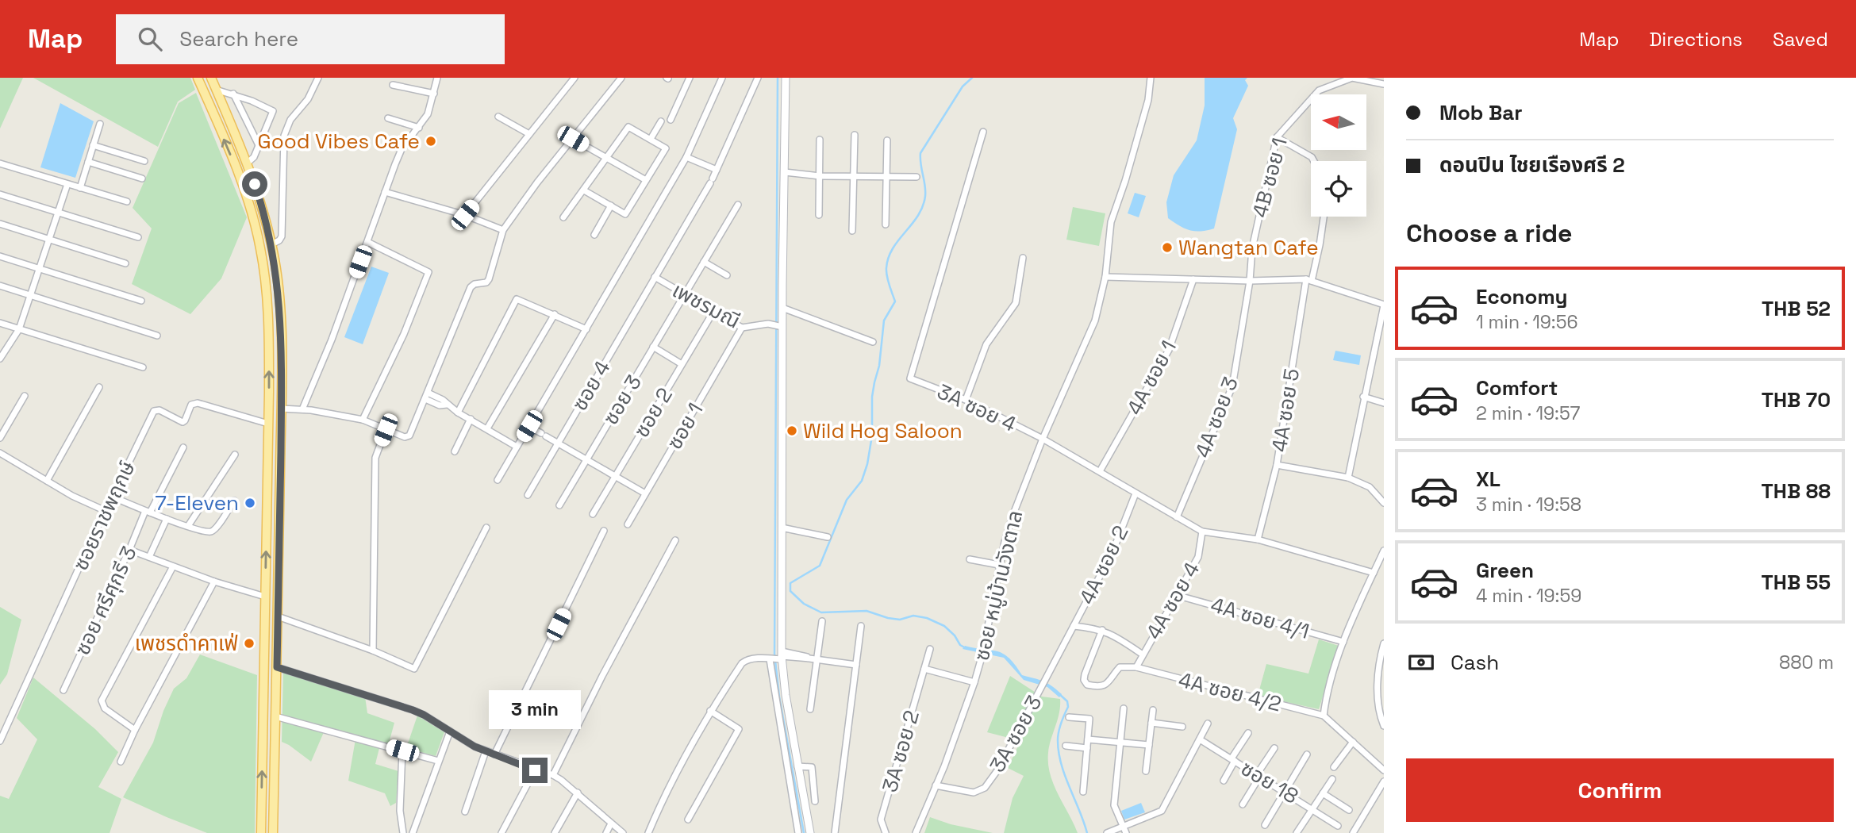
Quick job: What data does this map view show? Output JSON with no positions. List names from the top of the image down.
{
  "streets": {
    "street": [
      "4B ซอย 1",
      "เพชรมณี",
      "4A ซอย 1",
      "ซอย 4",
      "ซอย 3",
      "3A ซอย 4",
      "4A ซอย 5",
      "ซอย 2",
      "4A ซอย 3",
      "ซอย 1",
      "ซอยราชพฤกษ์",
      "4A ซอย 2",
      "ซอย หมู่บ้านวังตาล",
      "ซอย ศรีศุกรี 3",
      "4A ซอย 4",
      "4A ซอย 4/1",
      "4A ซอย 4/2",
      "3A ซอย 3",
      "3A ซอย 2",
      "ซอย 18"
    ]
  },
  "crossings": [
    ["4B ซอย 1", "4A ซอย 3"],
    ["เพชรมณี", "ซอย 4"],
    ["เพชรมณี", "ซอย 3"],
    ["เพชรมณี", "ซอย 2"],
    ["เพชรมณี", "ซอย 1"],
    ["4A ซอย 1", "3A ซอย 4"],
    ["3A ซอย 4", "4A ซอย 3"],
    ["3A ซอย 4", "4A ซอย 2"],
    ["3A ซอย 4", "ซอย หมู่บ้านวังตาล"],
    ["3A ซอย 4", "4A ซอย 4"],
    ["4A ซอย 2", "3A ซอย 3"],
    ["ซอย หมู่บ้านวังตาล", "3A ซอย 3"],
    ["4A ซอย 4", "4A ซอย 4/1"],
    ["4A ซอย 4", "4A ซอย 4/2"]
  ],
  "places": [
    "Good Vibes Cafe",
    "Wangtan Cafe",
    "Wild Hog Saloon",
    "7-Eleven",
    "เพชรดำคาเฟ่"
  ],
  "north": "left",
  "page": {
    "header": "Map",
    "search": "Search here",
    "nav": ["Map", "Directions", "Saved"],
    "banner": ["Mob Bar", "ดอนปิน ไชยเรืองศรี 2"],
    "heading": "Choose a ride",
    "list": [
      {
        "name": "Economy",
        "note": "1 min · 19:56",
        "value": "THB 52"
      },
      {
        "name": "Comfort",
        "note": "2 min · 19:57",
        "value": "THB 70"
      },
      {
        "name": "XL",
        "note": "3 min · 19:58",
        "value": "THB 88"
      },
      {
        "name": "Green",
        "note": "4 min · 19:59",
        "value": "THB 55"
      }
    ],
    "pay": ["Cash", "880 m"],
    "bubble": "3 min",
    "buttons": "Confirm"
  }
}
